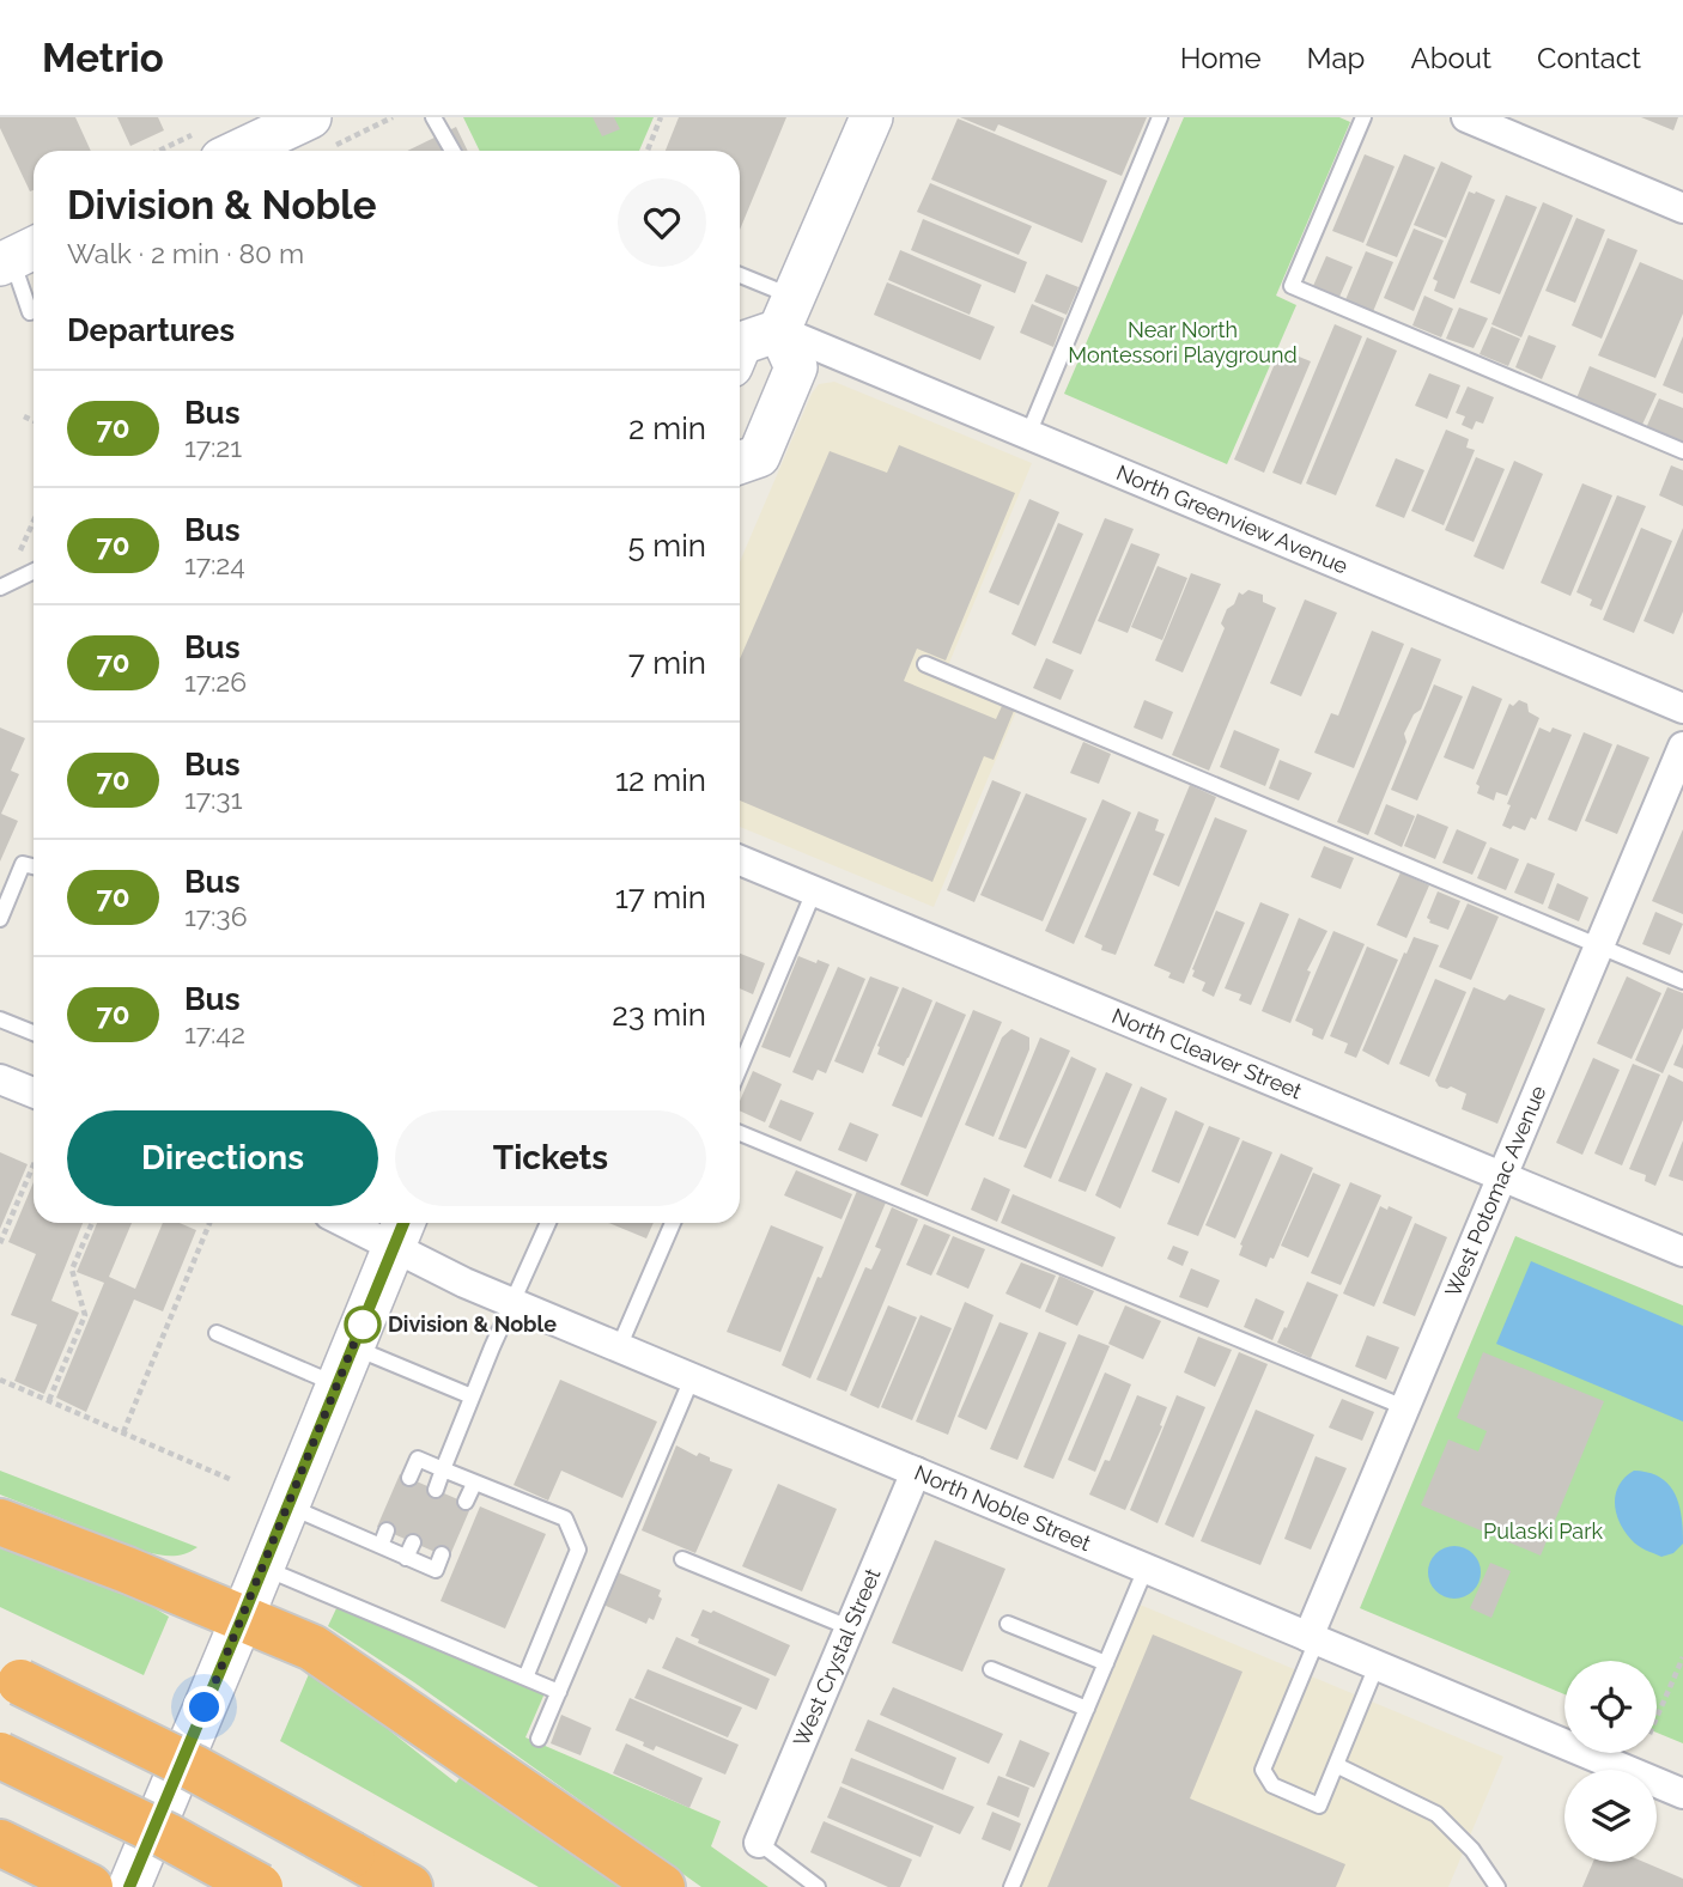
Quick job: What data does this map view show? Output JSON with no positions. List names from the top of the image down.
{
  "streets": {
    "street": [
      "North Greenview Avenue",
      "North Cleaver Street",
      "West Potomac Avenue",
      "North Noble Street",
      "West Crystal Street"
    ]
  },
  "crossings": [
    ["North Cleaver Street", "West Potomac Avenue"],
    ["West Potomac Avenue", "North Noble Street"],
    ["North Noble Street", "West Crystal Street"]
  ],
  "parks": ["Near North Montessori Playground", "Pulaski Park"],
  "places": ["Division & Noble"],
  "lines": ["bus line 70"],
  "page": {
    "header": "Metrio",
    "nav": [
      "Home",
      "Map",
      "About",
      "Contact"
    ],
    "heading": [
      ["Division & Noble", "Walk · 2 min · 80 m"],
      "Departures"
    ],
    "list": [
      {
        "mark": "70",
        "name": "Bus",
        "note": "17:21",
        "value": "2 min"
      },
      {
        "mark": "70",
        "name": "Bus",
        "note": "17:24",
        "value": "5 min"
      },
      {
        "mark": "70",
        "name": "Bus",
        "note": "17:26",
        "value": "7 min"
      },
      {
        "mark": "70",
        "name": "Bus",
        "note": "17:31",
        "value": "12 min"
      },
      {
        "mark": "70",
        "name": "Bus",
        "note": "17:36",
        "value": "17 min"
      },
      {
        "mark": "70",
        "name": "Bus",
        "note": "17:42",
        "value": "23 min"
      }
    ],
    "buttons": ["Directions", "Tickets"]
  }
}
